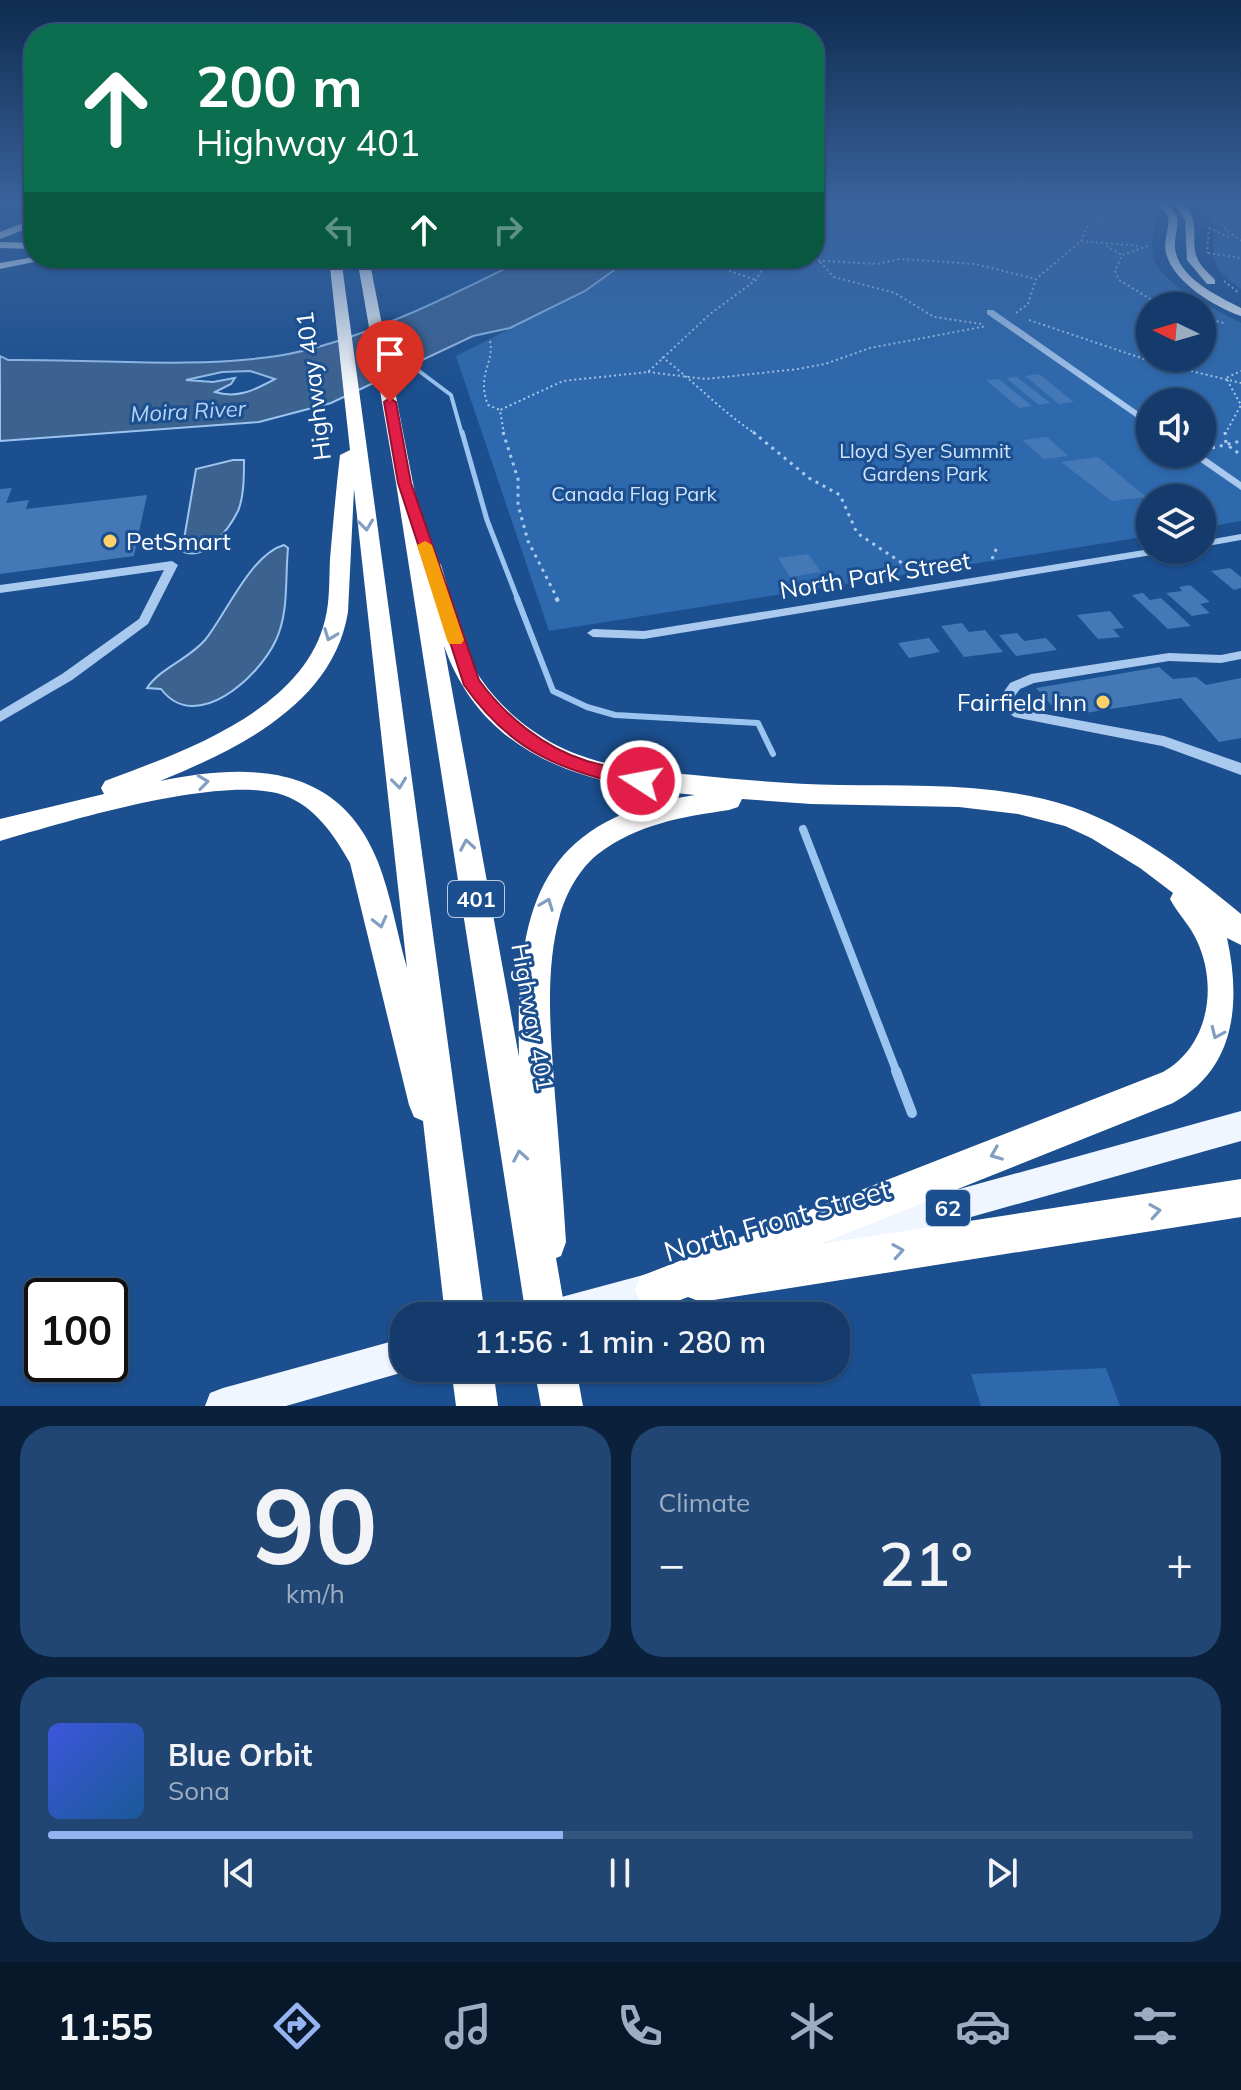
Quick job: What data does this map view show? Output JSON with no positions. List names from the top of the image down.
{
  "streets": {
    "highway": ["Highway 401", "401"],
    "main road": ["62", "North Front Street"],
    "street": ["North Park Street"]
  },
  "crossings": [
    ["62", "North Front Street"]
  ],
  "water": ["Moira River"],
  "parks": ["Lloyd Syer Summit Gardens Park", "Canada Flag Park"],
  "places": ["PetSmart", "Fairfield Inn"],
  "north": "left",
  "page": {
    "turn": ["200 m", "Highway 401"],
    "limit": "100",
    "trip": "11:56 · 1 min · 280 m",
    "tile": [
      ["90", "km/h"],
      "Climate"
    ],
    "heat": ["−", "21°", "+"],
    "song": ["Blue Orbit", "Sona"],
    "tabs": "11:55"
  }
}
